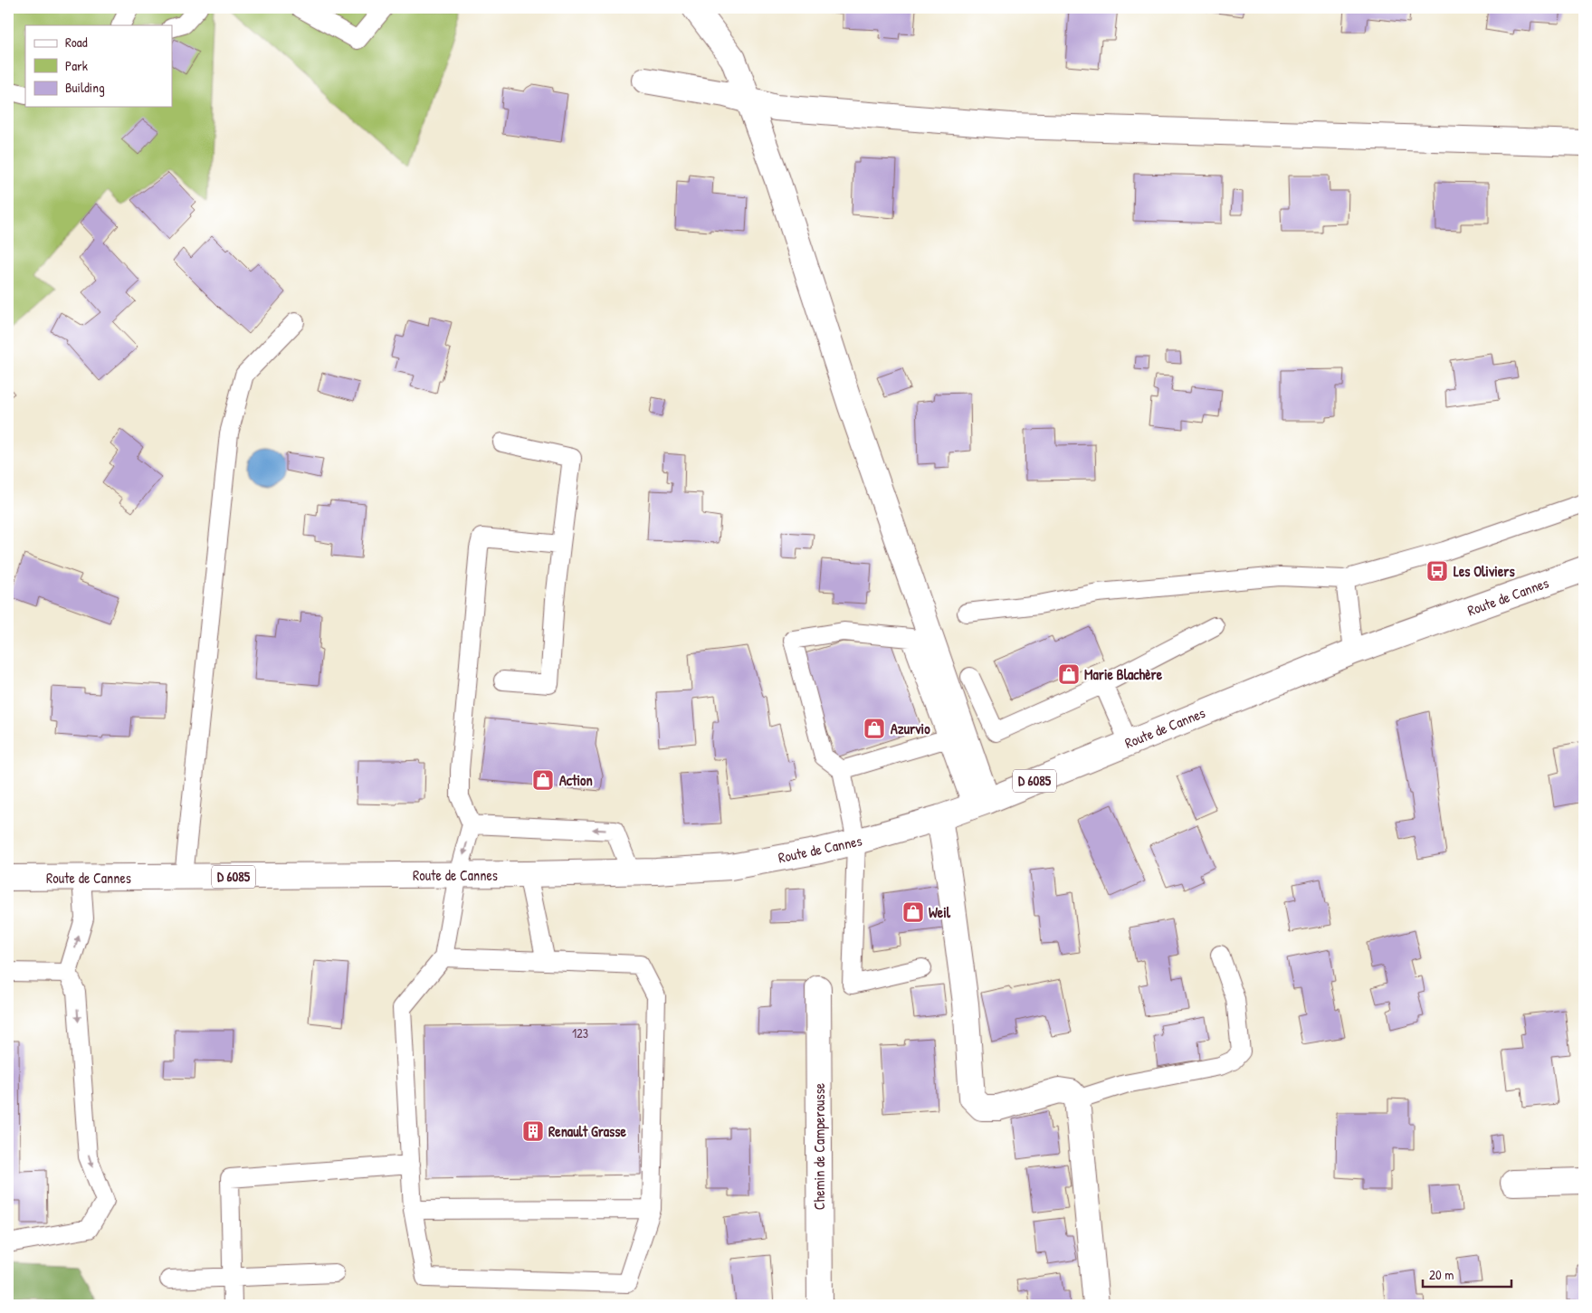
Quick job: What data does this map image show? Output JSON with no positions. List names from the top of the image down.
{
  "streets": {
    "street": ["Route de Cannes", "D 6085", "Chemin de Camperousse"]
  },
  "places": {
    "bus stop": ["Les Oliviers"],
    "shop": [
      "Marie Blachère",
      "Azurvio",
      "Action",
      "Weil"
    ],
    "building": ["Renault Grasse"]
  },
  "house_numbers": ["123"],
  "legend": ["Road", "Park", "Building"],
  "scale_bar": "20 m"
}
